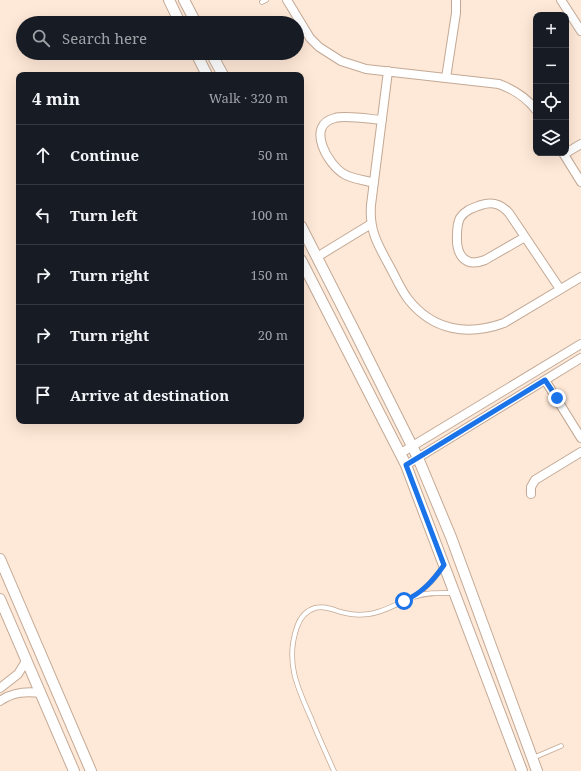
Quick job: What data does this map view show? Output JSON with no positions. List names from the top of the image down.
{
  "page": {
    "map_buttons": ["+", "−"],
    "search": "Search here",
    "heading": ["4 min", "Walk · 320 m"],
    "list": [
      ["Continue", "50 m"],
      ["Turn left", "100 m"],
      ["Turn right", "150 m"],
      ["Turn right", "20 m"],
      "Arrive at destination"
    ]
  }
}
